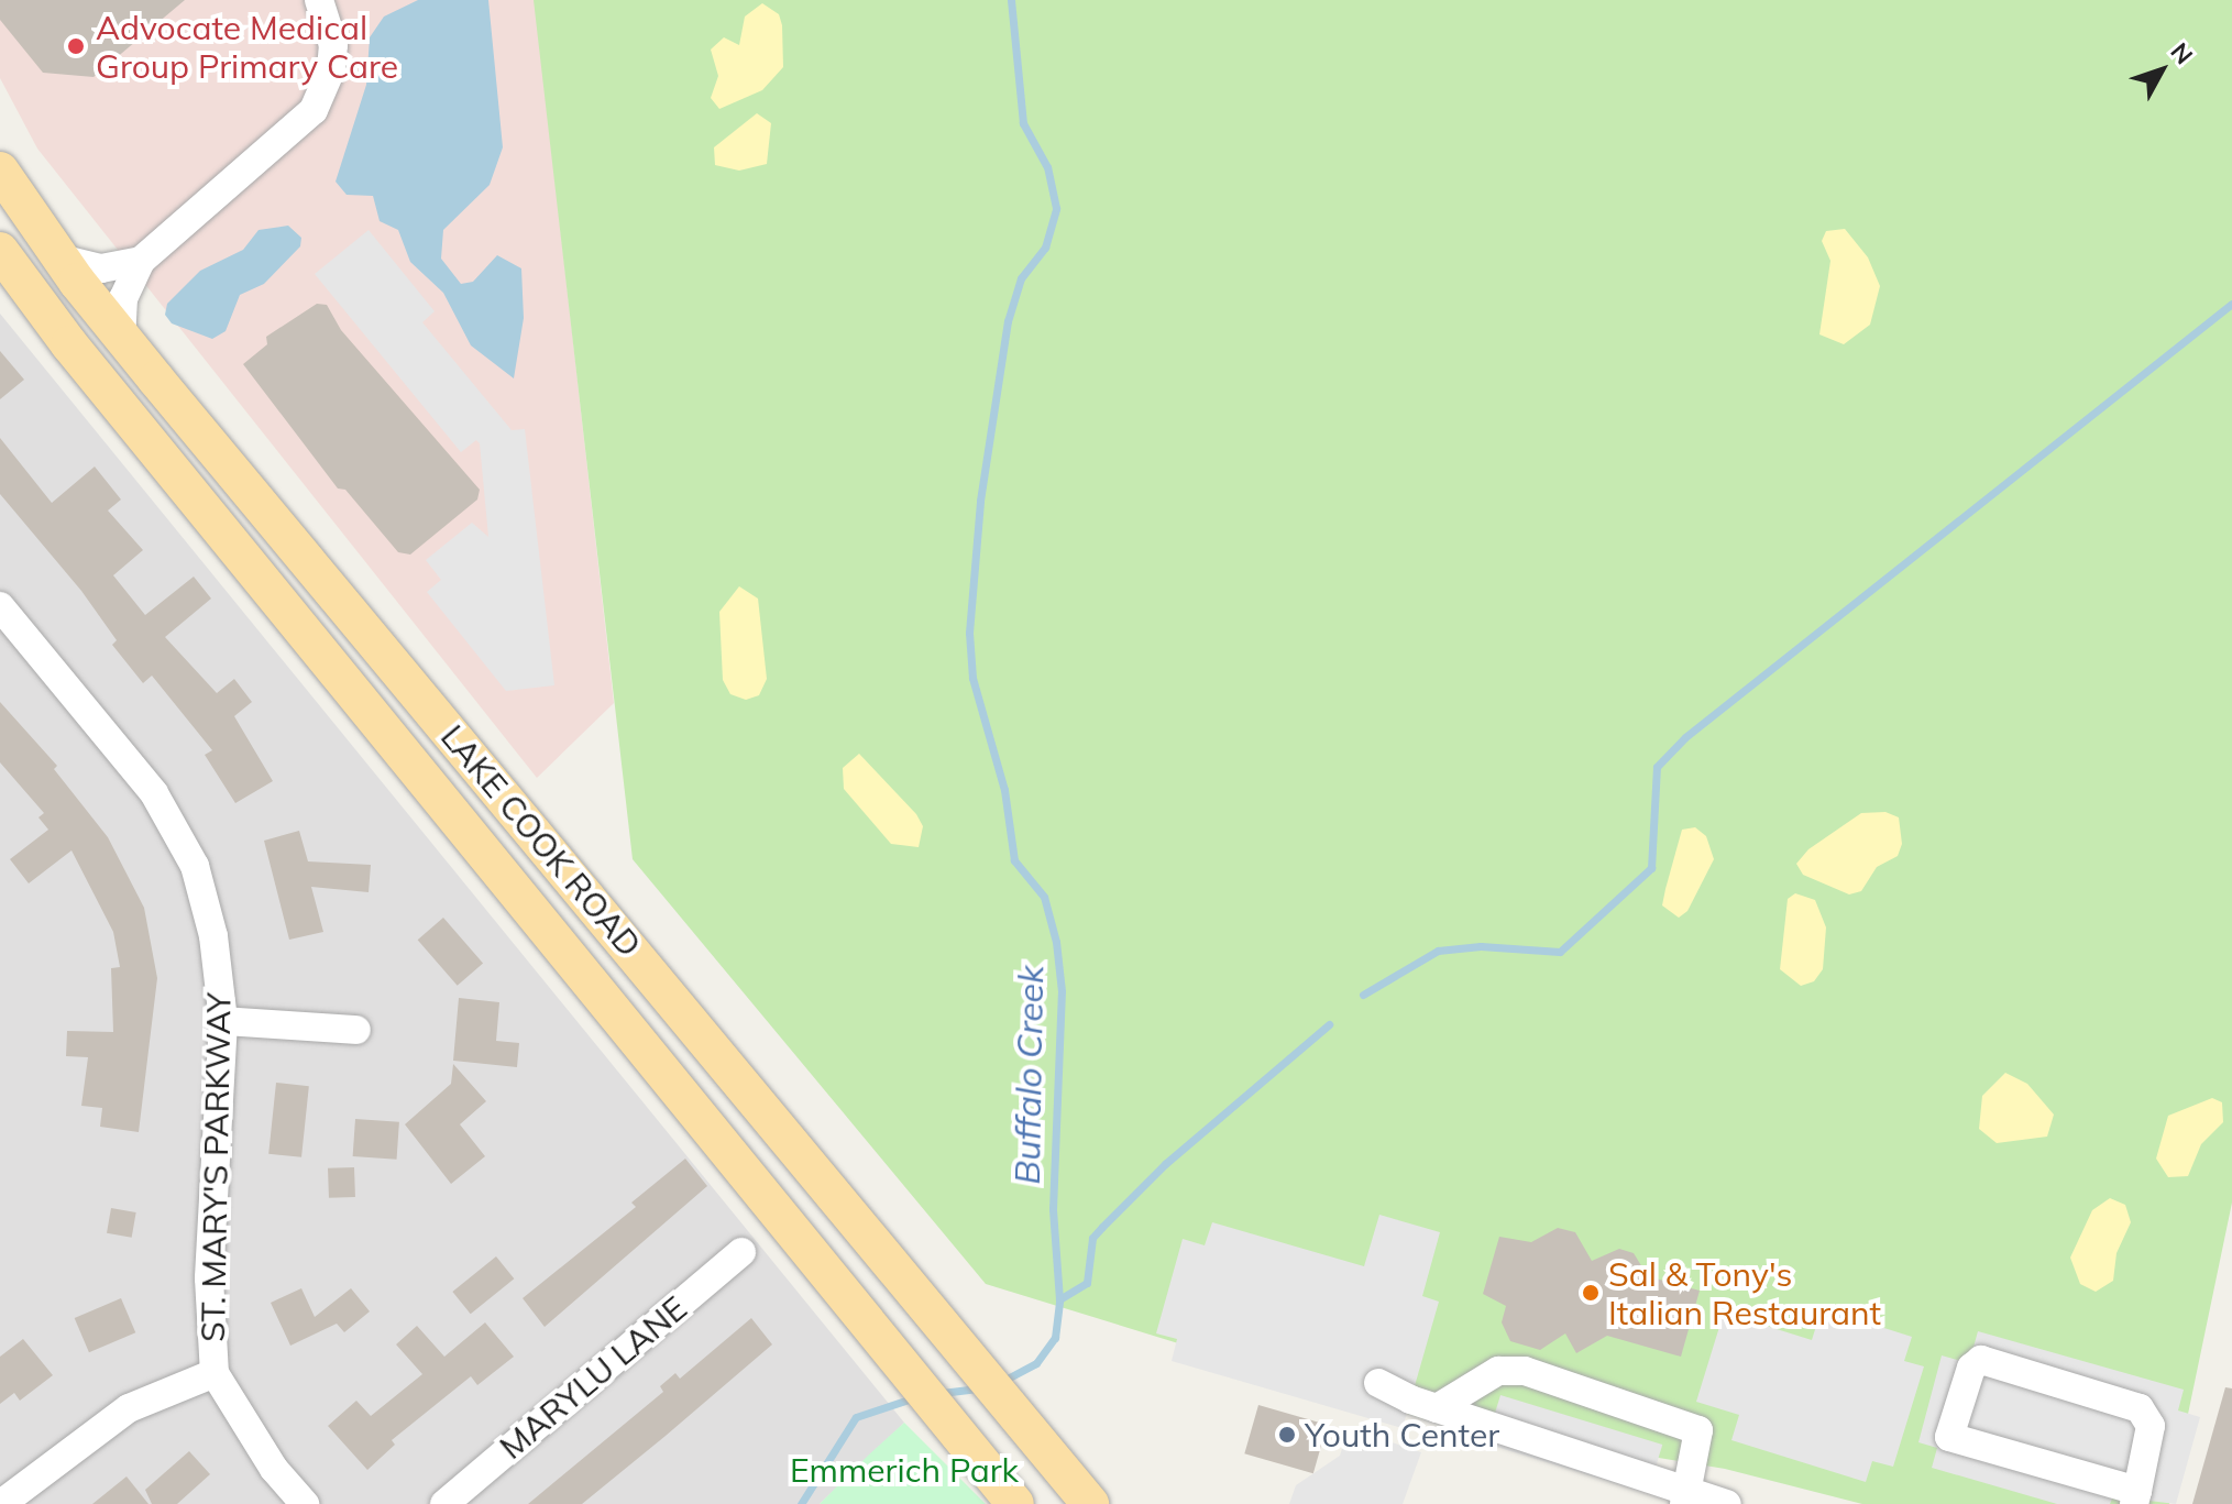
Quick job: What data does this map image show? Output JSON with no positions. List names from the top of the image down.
{
  "streets": {
    "main road": ["LAKE COOK ROAD"],
    "street": ["ST. MARY'S PARKWAY", "MARYLU LANE"]
  },
  "water": ["Buffalo Creek"],
  "parks": ["Emmerich Park"],
  "places": ["Advocate Medical Group Primary Care", "Sal & Tony's Italian Restaurant", "Youth Center"],
  "north": "top right"
}
